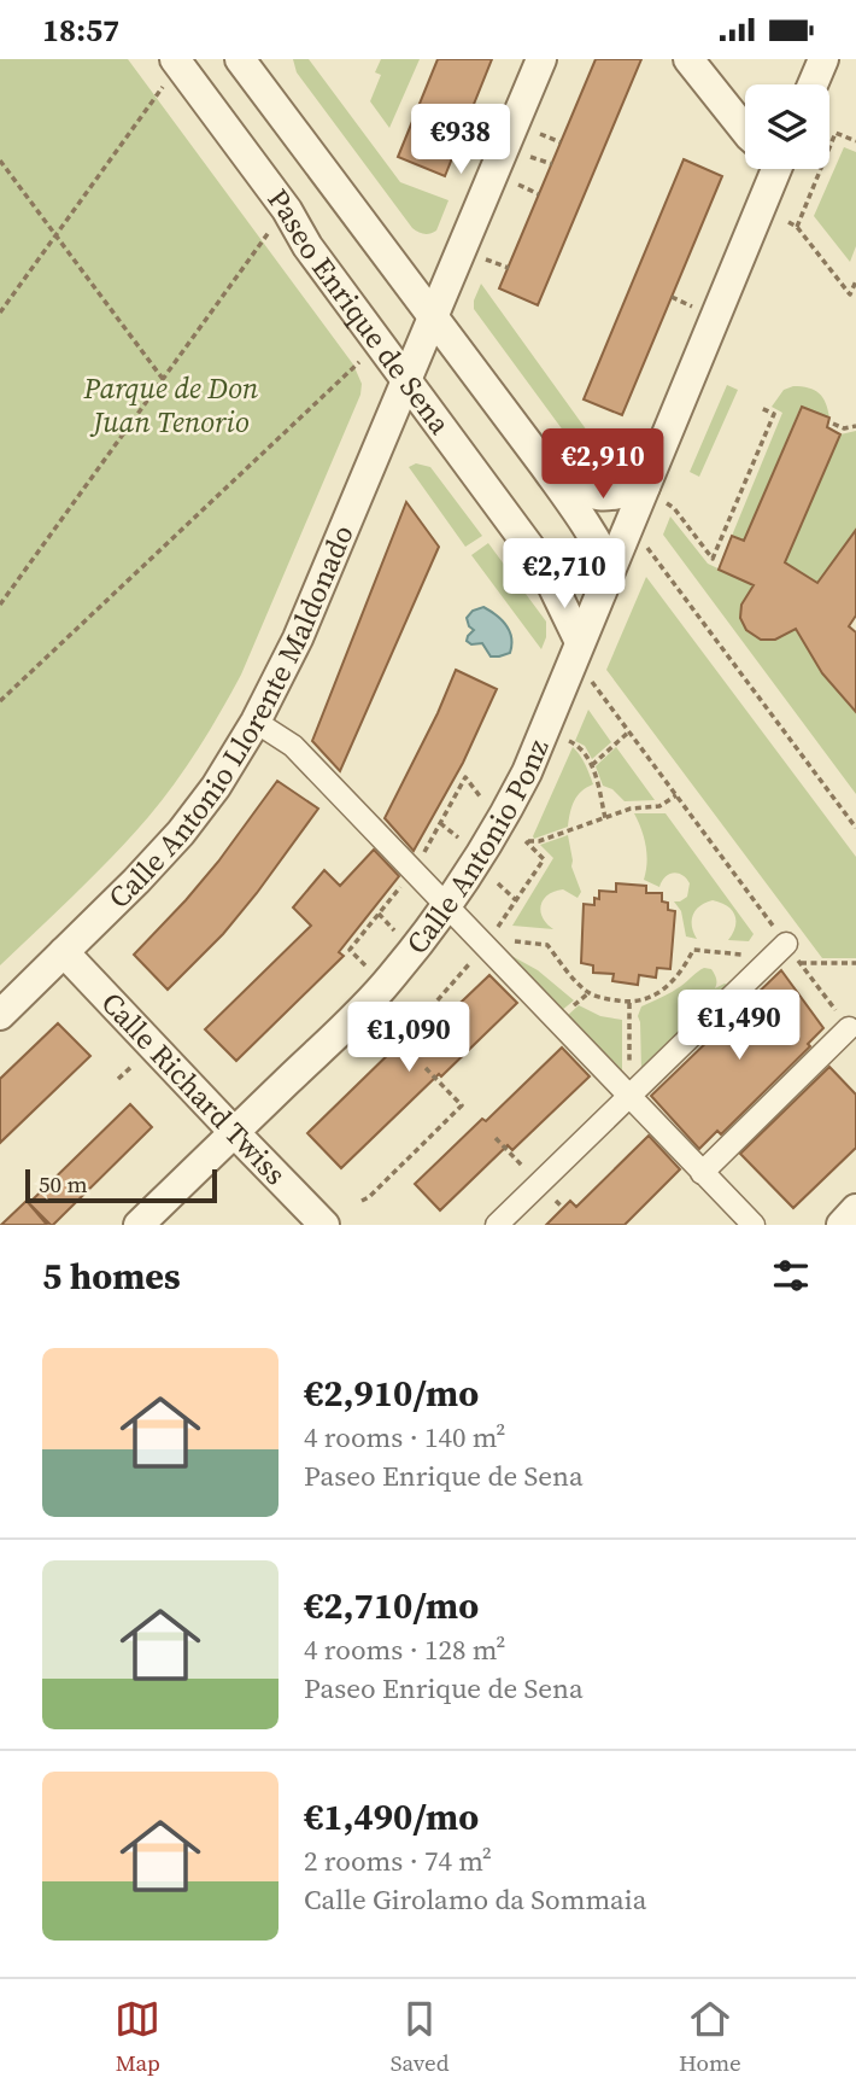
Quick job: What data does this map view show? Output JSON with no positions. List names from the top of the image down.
{
  "streets": {
    "street": [
      "Paseo Enrique de Sena",
      "Calle Antonio Llorente Maldonado",
      "Calle Antonio Ponz",
      "Calle Richard Twiss"
    ]
  },
  "crossings": [
    ["Paseo Enrique de Sena", "Calle Antonio Llorente Maldonado"],
    ["Paseo Enrique de Sena", "Calle Antonio Ponz"],
    ["Calle Antonio Llorente Maldonado", "Calle Richard Twiss"],
    ["Calle Antonio Ponz", "Calle Richard Twiss"]
  ],
  "parks": ["Parque de Don Juan Tenorio"],
  "scale_bar": "50 m",
  "page": {
    "status": "18:57",
    "price": [
      "€938",
      "€2,910",
      "€2,710",
      "€1,490",
      "€1,090"
    ],
    "scale": "50 m",
    "heading": "5 homes",
    "list": [
      {
        "name": "€2,910/mo",
        "note": "4 rooms · 140 m² · Paseo Enrique de Sena"
      },
      {
        "name": "€2,710/mo",
        "note": "4 rooms · 128 m² · Paseo Enrique de Sena"
      },
      {
        "name": "€1,490/mo",
        "note": "2 rooms · 74 m² · Calle Girolamo da Sommaia"
      }
    ],
    "tabs": ["Map", "Saved", "Home"]
  }
}
